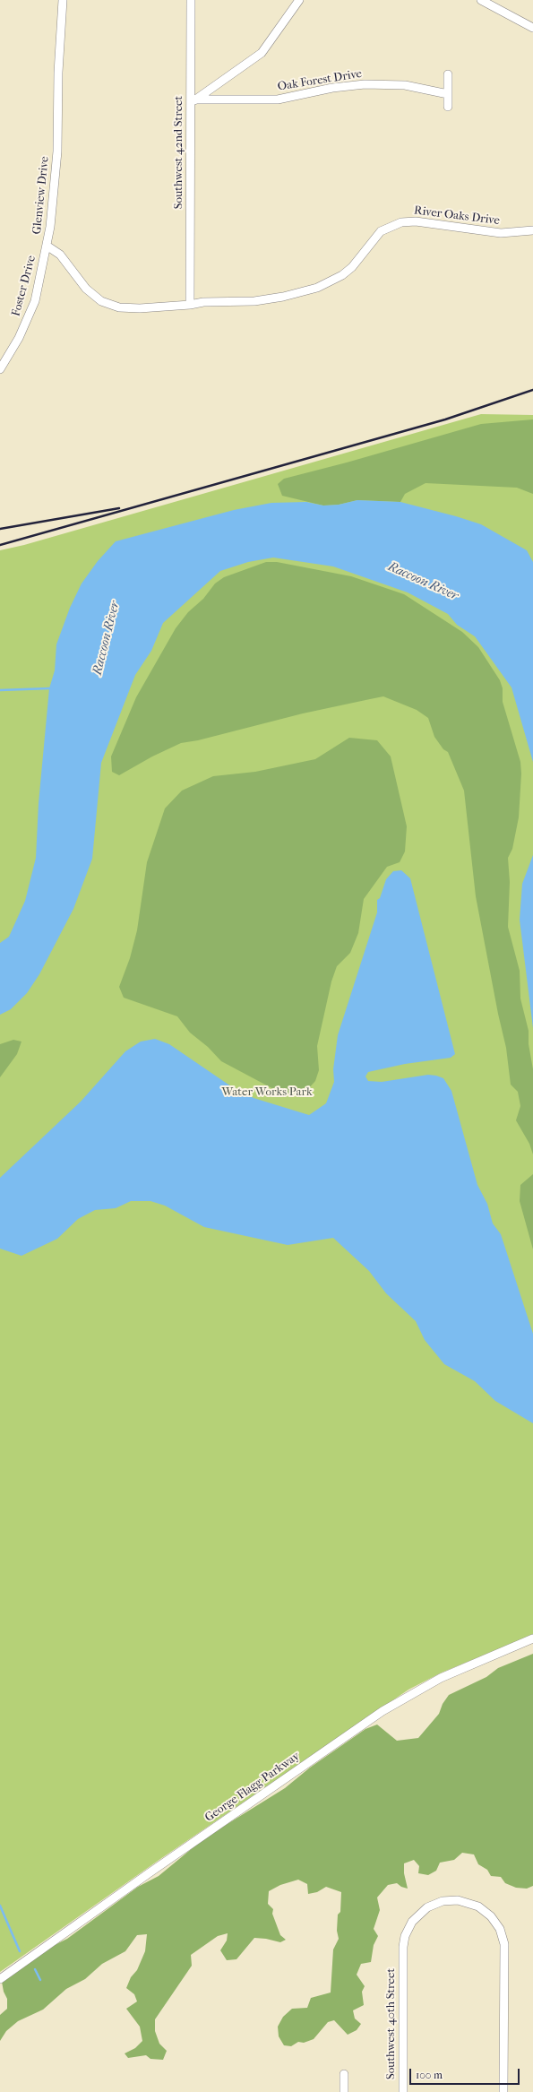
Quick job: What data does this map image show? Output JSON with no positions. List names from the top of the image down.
{
  "streets": {
    "street": [
      "Oak Forest Drive",
      "Southwest 42nd Street",
      "Glenview Drive",
      "River Oaks Drive",
      "Foster Drive",
      "George Flagg Parkway",
      "Southwest 40th Street"
    ]
  },
  "crossings": [
    ["Oak Forest Drive", "Southwest 42nd Street"],
    ["Southwest 42nd Street", "Glenview Drive"],
    ["Southwest 42nd Street", "River Oaks Drive"],
    ["Glenview Drive", "River Oaks Drive"],
    ["Glenview Drive", "Foster Drive"]
  ],
  "water": ["Raccoon River"],
  "parks": ["Water Works Park"],
  "scale_bar": "100 m"
}
